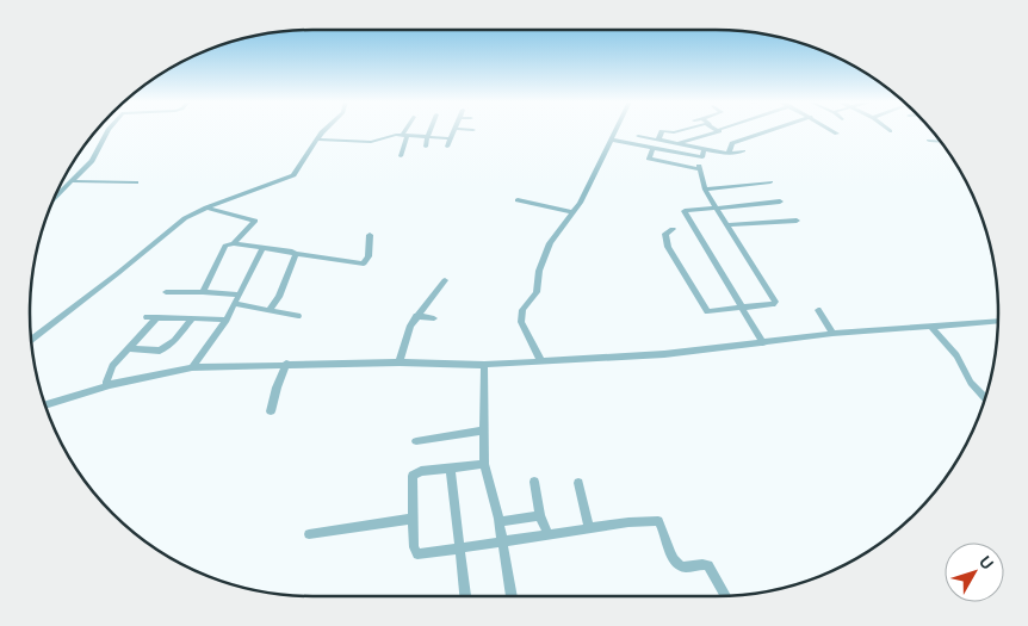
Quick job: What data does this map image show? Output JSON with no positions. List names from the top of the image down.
{
  "north": "top right"
}
